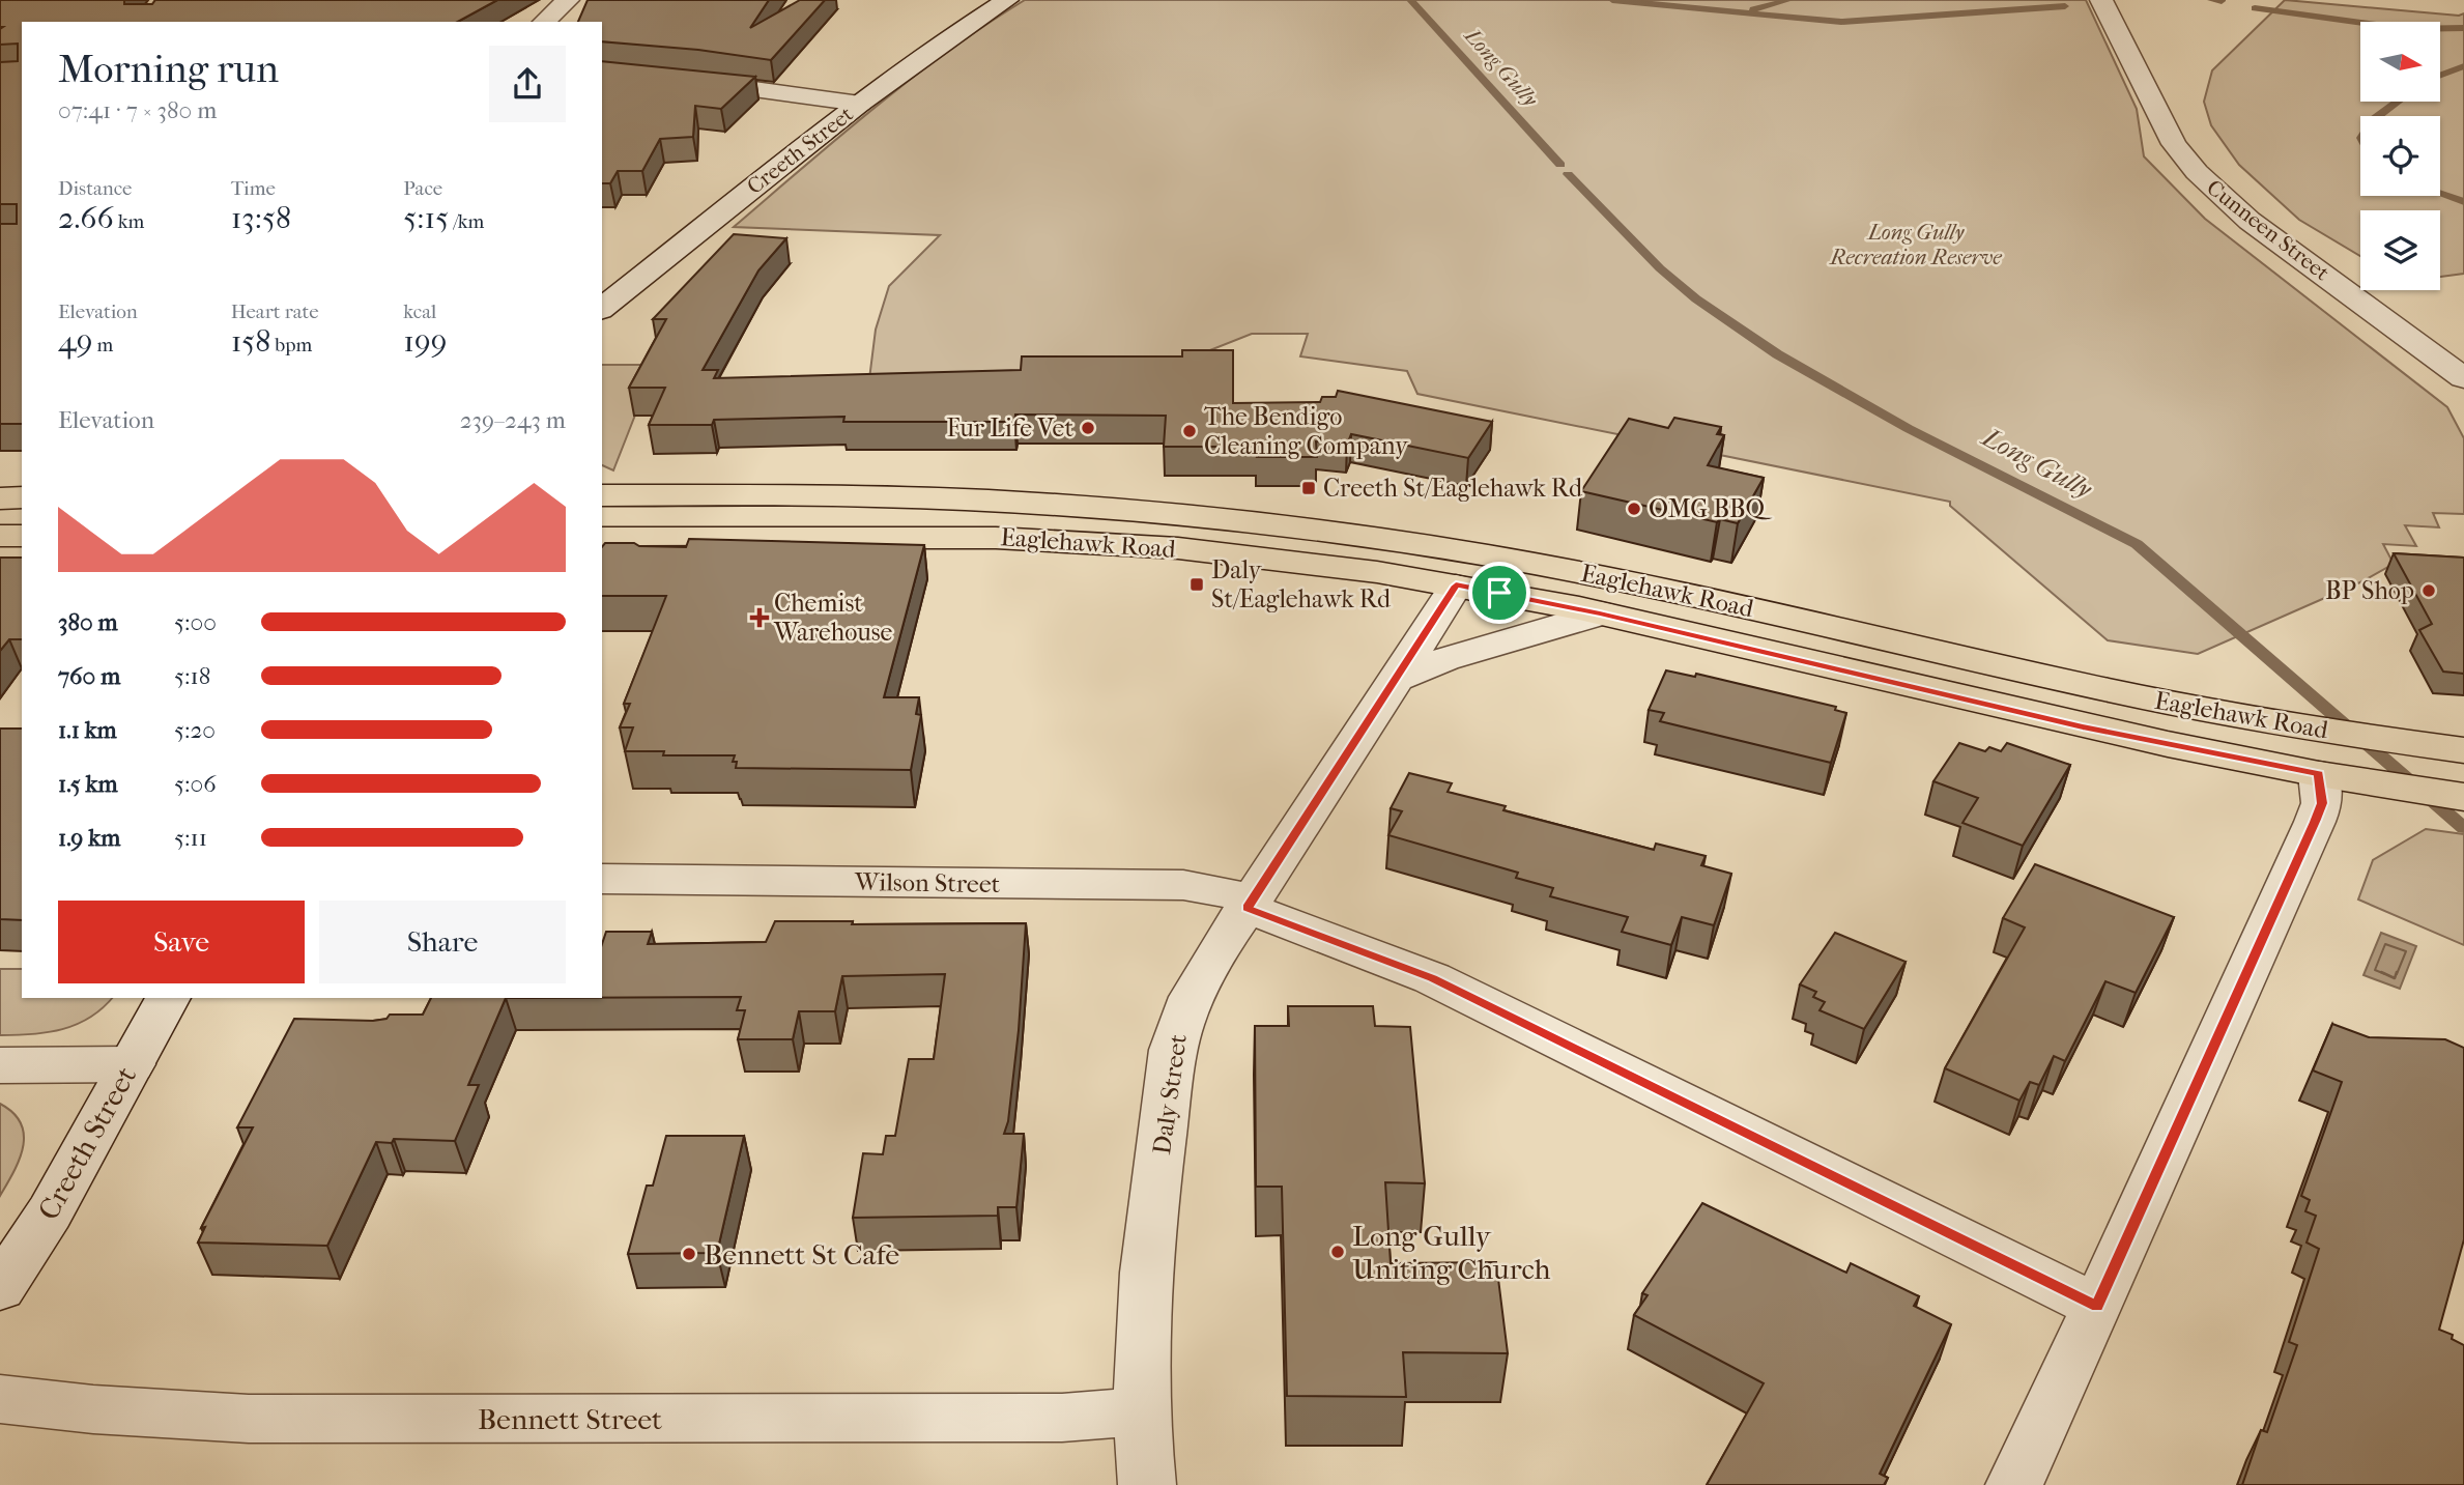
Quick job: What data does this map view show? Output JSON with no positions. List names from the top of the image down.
{
  "streets": {
    "main road": ["Eaglehawk Road"],
    "street": [
      "Creeth Street",
      "Cunneen Street",
      "Wilson Street",
      "Daly Street",
      "Bennett Street"
    ]
  },
  "crossings": [
    ["Eaglehawk Road", "Daly Street"],
    ["Wilson Street", "Daly Street"],
    ["Daly Street", "Bennett Street"]
  ],
  "water": ["Long Gully"],
  "parks": ["Long Gully Recreation Reserve"],
  "places": {
    "other": [
      "Fur Life Vet",
      "The Bendigo Cleaning Company",
      "OMG BBQ",
      "BP Shop",
      "Long Gully Uniting Church",
      "Bennett St Cafe"
    ],
    "transit": ["Creeth St/Eaglehawk Rd", "Daly St/Eaglehawk Rd"],
    "health": ["Chemist Warehouse"]
  },
  "north": "right",
  "page": {
    "heading": ["Morning run", "07:41 · 7 × 380 m"],
    "stats": [
      ["Distance", "2.66 km"],
      ["Time", "13:58"],
      ["Pace", "5:15 /km"],
      ["Elevation", "49 m"],
      ["Heart rate", "158 bpm"],
      ["kcal", "199"]
    ],
    "chart": ["Elevation", "239–243 m"],
    "list": [
      {
        "name": "380 m",
        "note": "5:00"
      },
      {
        "name": "760 m",
        "note": "5:18"
      },
      {
        "name": "1.1 km",
        "note": "5:20"
      },
      {
        "name": "1.5 km",
        "note": "5:06"
      },
      {
        "name": "1.9 km",
        "note": "5:11"
      }
    ],
    "buttons": ["Save", "Share"]
  }
}
